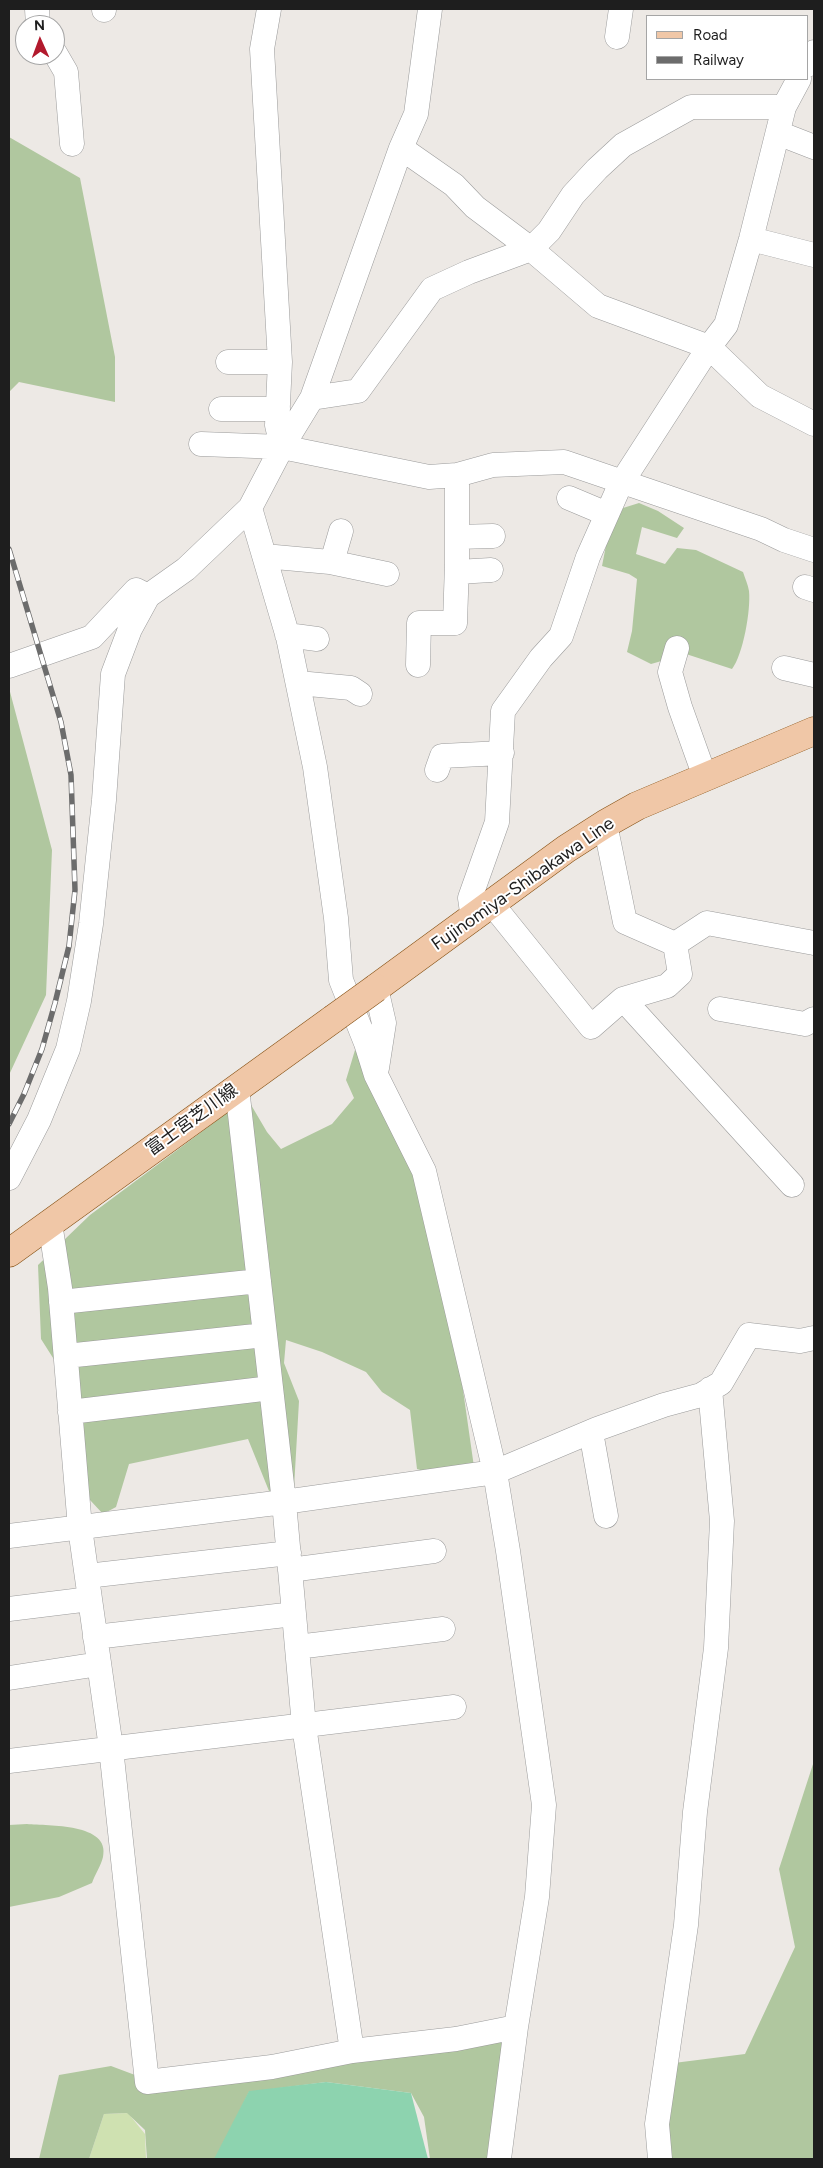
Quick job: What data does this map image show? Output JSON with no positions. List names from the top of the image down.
{
  "streets": {
    "main road": ["Fujinomiya-Shibakawa Line", "富士宮芝川線"]
  },
  "crossings": [
    ["Fujinomiya-Shibakawa Line", "富士宮芝川線"]
  ],
  "legend": ["Road", "Railway"],
  "north": "top"
}
